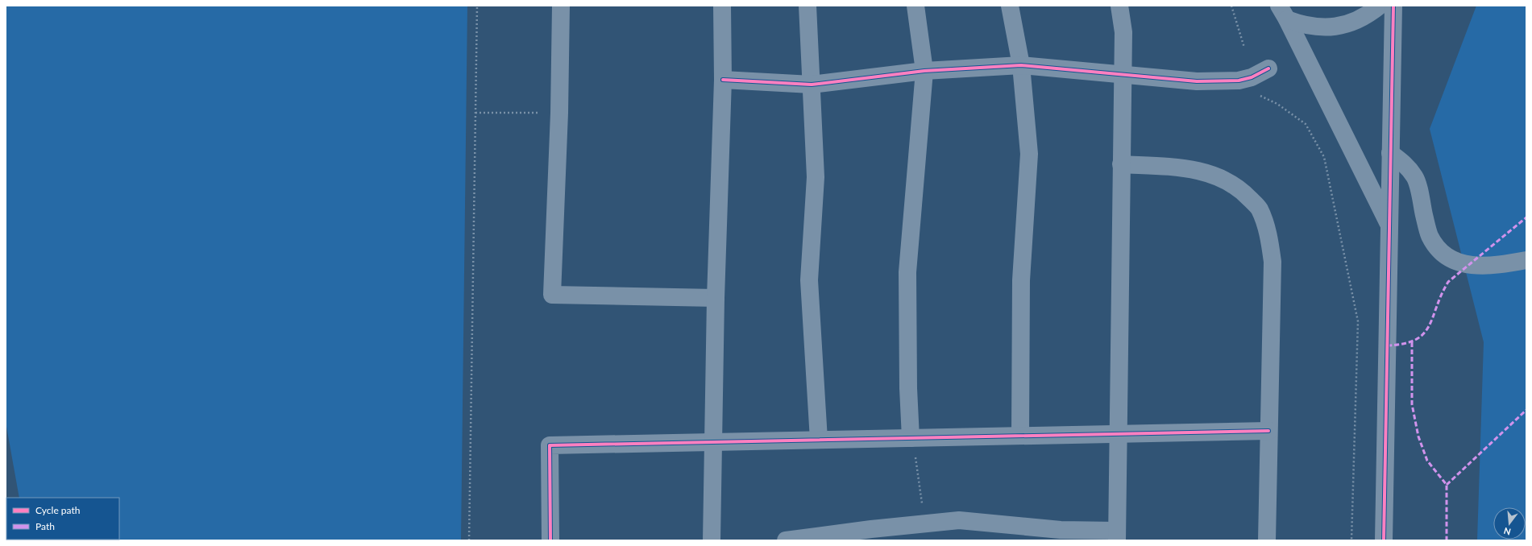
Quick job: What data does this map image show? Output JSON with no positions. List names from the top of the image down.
{
  "legend": ["Cycle path", "Path"],
  "north": "bottom"
}
